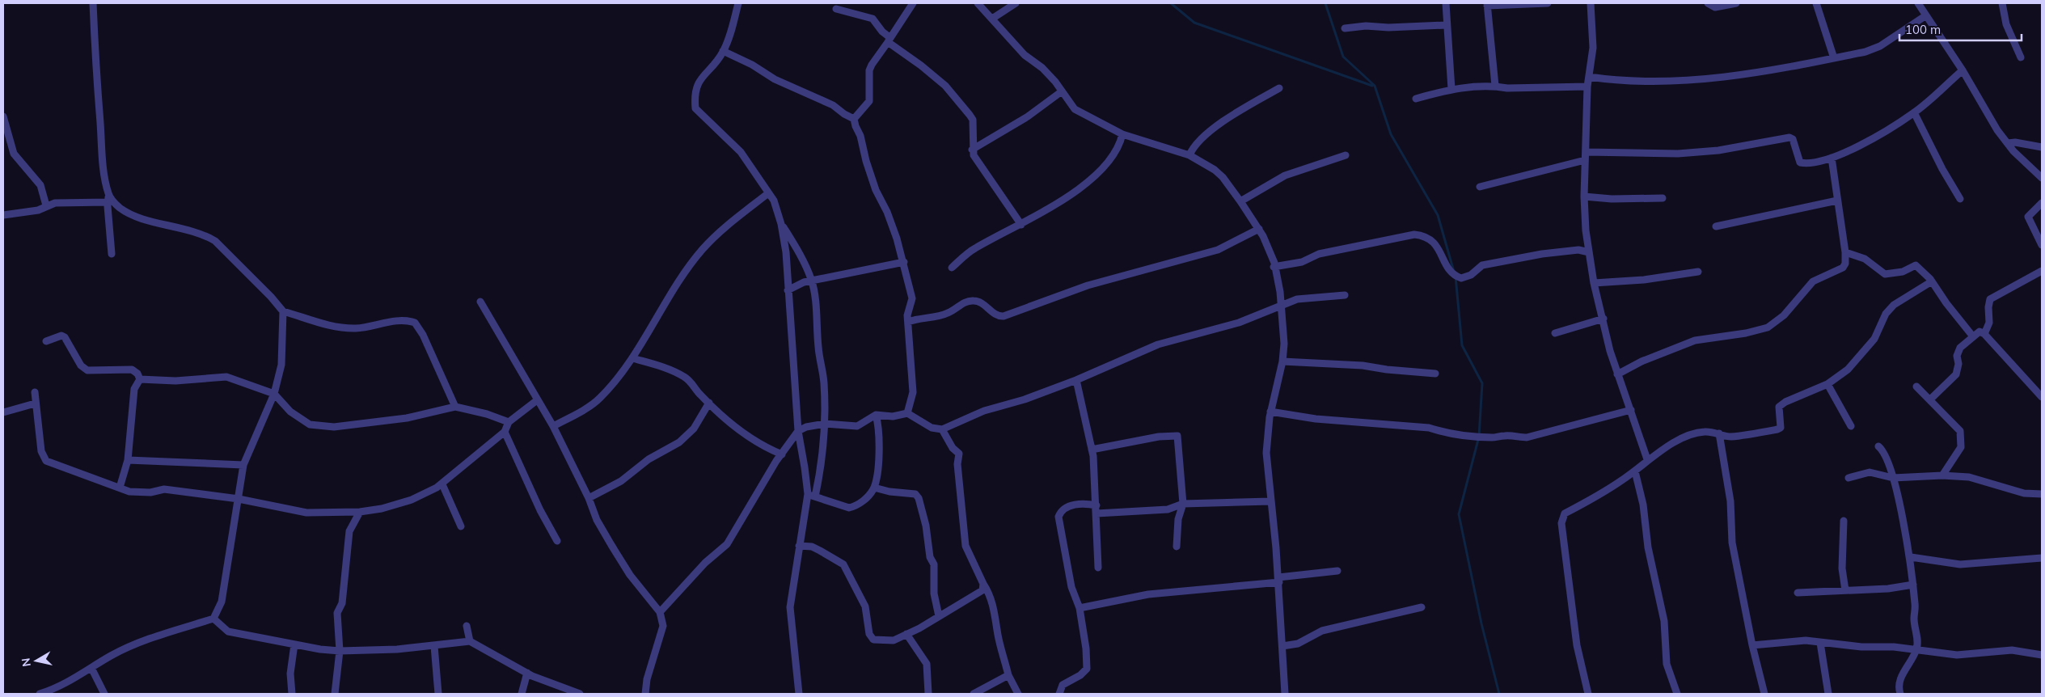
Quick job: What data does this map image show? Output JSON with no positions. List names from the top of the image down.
{
  "scale_bar": "100 m",
  "north": "left"
}
